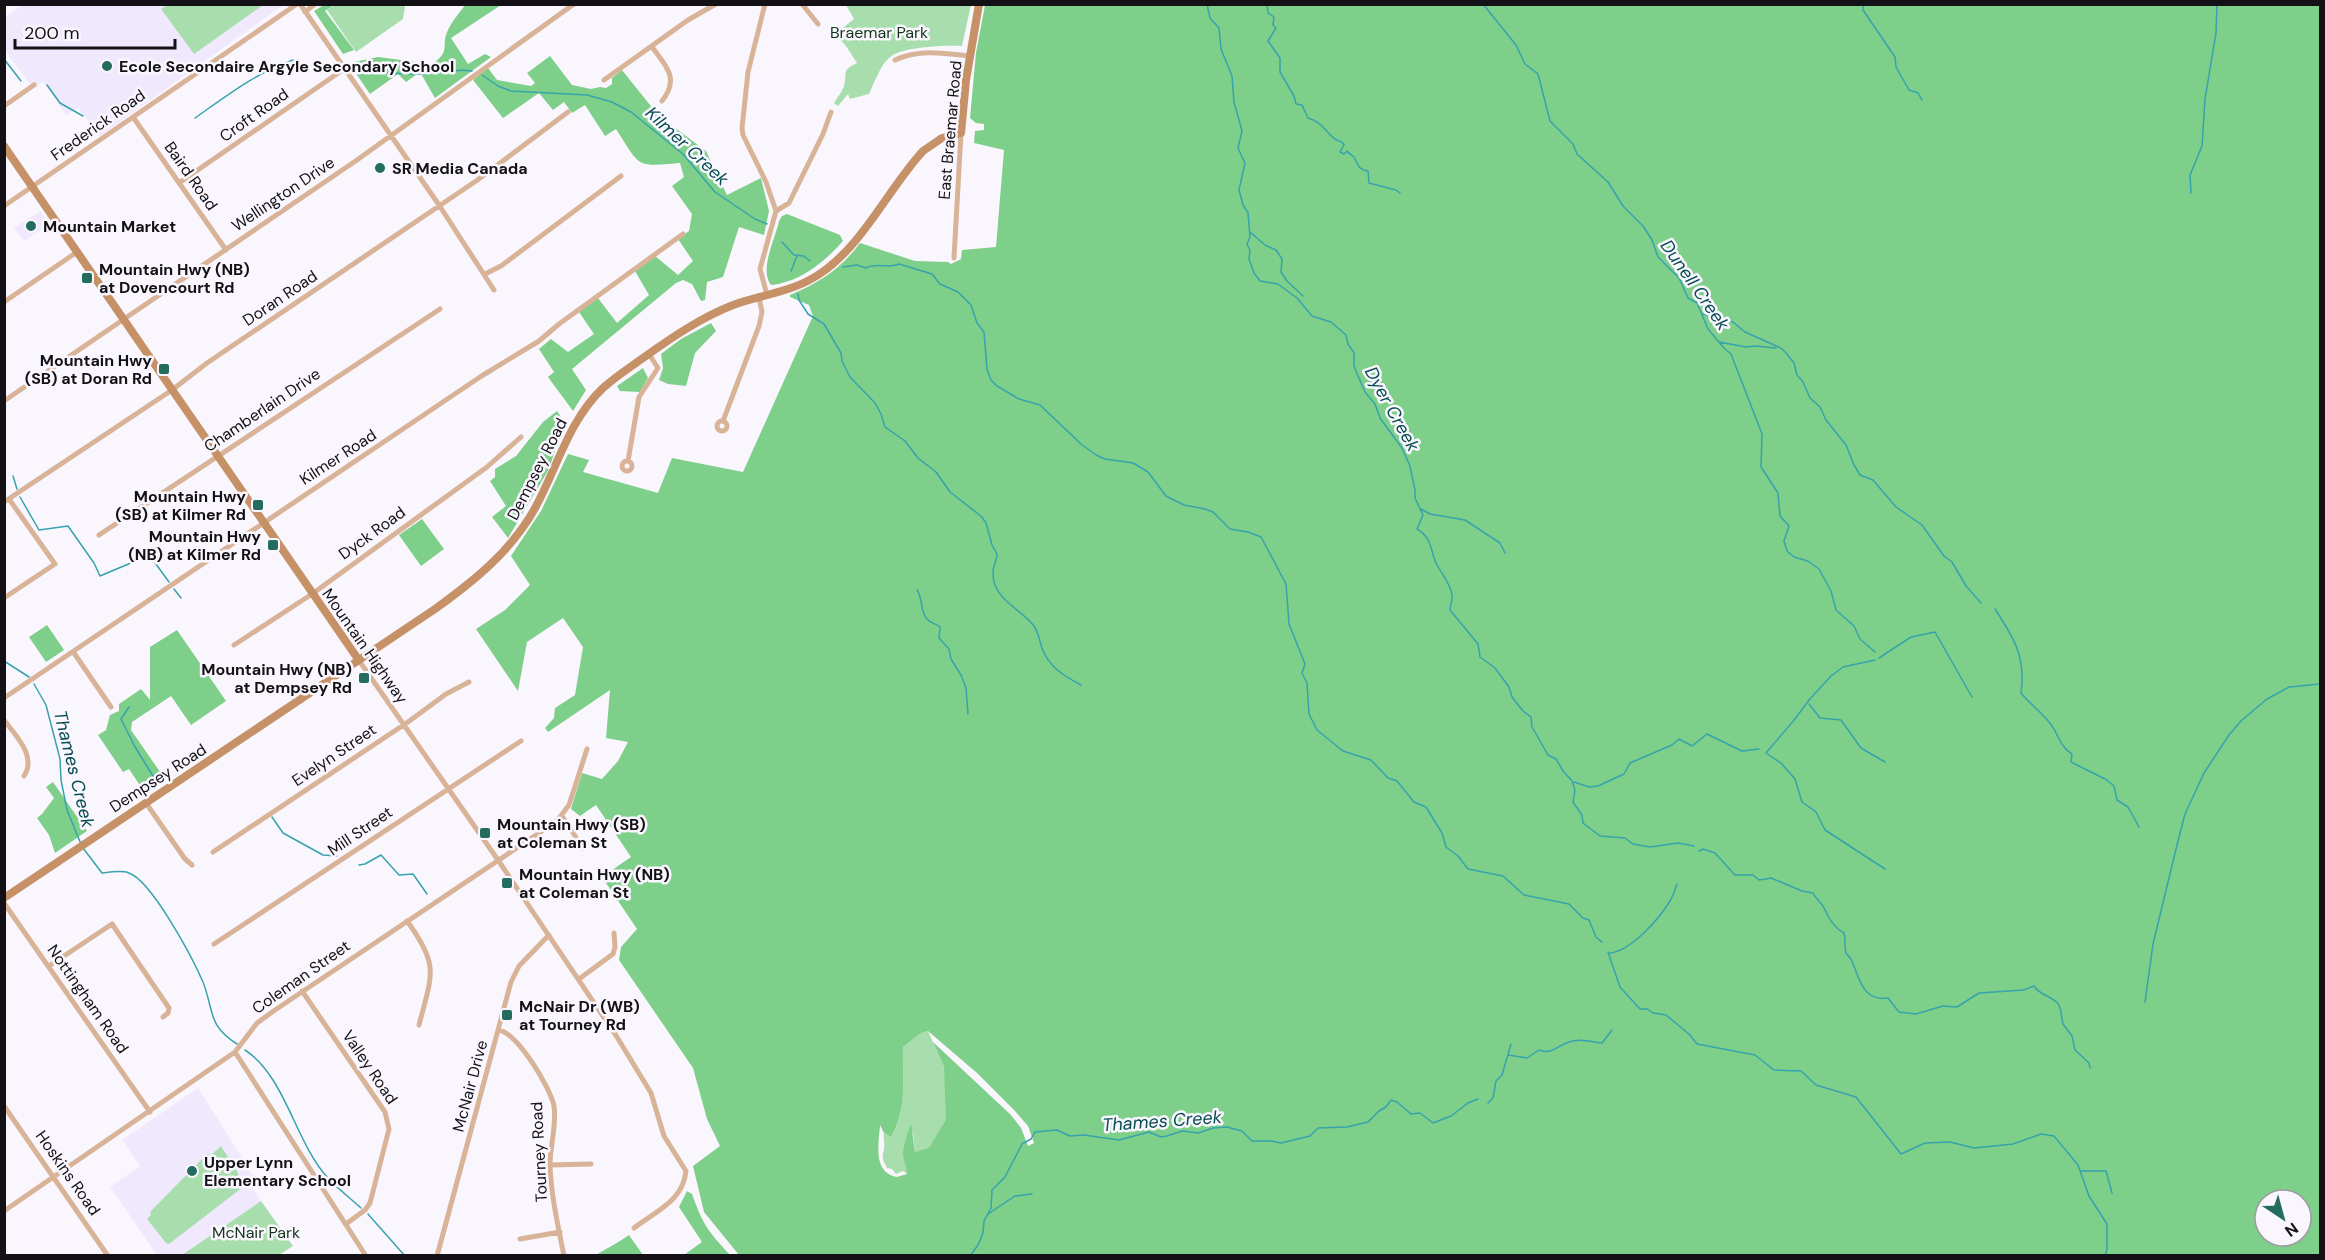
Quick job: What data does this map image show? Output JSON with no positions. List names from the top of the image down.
{
  "streets": {
    "street": [
      "Croft Road",
      "Frederick Road",
      "East Braemar Road",
      "Baird Road",
      "Wellington Drive",
      "Doran Road",
      "Chamberlain Drive",
      "Kilmer Road",
      "Dempsey Road",
      "Dyck Road",
      "Mountain Highway",
      "Evelyn Street",
      "Mill Street",
      "Coleman Street",
      "Nottingham Road",
      "Valley Road",
      "McNair Drive",
      "Tourney Road",
      "Hoskins Road"
    ]
  },
  "crossings": [
    ["Croft Road", "Baird Road"],
    ["Frederick Road", "Baird Road"],
    ["Frederick Road", "Mountain Highway"],
    ["East Braemar Road", "Dempsey Road"],
    ["Baird Road", "Wellington Drive"],
    ["Wellington Drive", "Mountain Highway"],
    ["Doran Road", "Mountain Highway"],
    ["Chamberlain Drive", "Mountain Highway"],
    ["Kilmer Road", "Mountain Highway"],
    ["Dempsey Road", "Mountain Highway"],
    ["Dempsey Road", "Nottingham Road"],
    ["Dyck Road", "Mountain Highway"],
    ["Mountain Highway", "Evelyn Street"],
    ["Mountain Highway", "Mill Street"],
    ["Mountain Highway", "Coleman Street"],
    ["Mountain Highway", "McNair Drive"],
    ["Coleman Street", "Nottingham Road"],
    ["Coleman Street", "Valley Road"],
    ["Coleman Street", "Hoskins Road"],
    ["McNair Drive", "Tourney Road"]
  ],
  "water": [
    "Kilmer Creek",
    "Dunell Creek",
    "Dyer Creek",
    "Thames Creek"
  ],
  "parks": ["Braemar Park", "McNair Park"],
  "places": {
    "other": [
      "Ecole Secondaire Argyle Secondary School",
      "SR Media Canada",
      "Mountain Market",
      "Upper Lynn Elementary School"
    ],
    "transit": [
      "Mountain Hwy (NB) at Dovencourt Rd",
      "Mountain Hwy (SB) at Doran Rd",
      "Mountain Hwy (SB) at Kilmer Rd",
      "Mountain Hwy (NB) at Kilmer Rd",
      "Mountain Hwy (NB) at Dempsey Rd",
      "Mountain Hwy (SB) at Coleman St",
      "Mountain Hwy (NB) at Coleman St",
      "McNair Dr (WB) at Tourney Rd"
    ]
  },
  "scale_bar": "200 m",
  "north": "bottom right"
}
